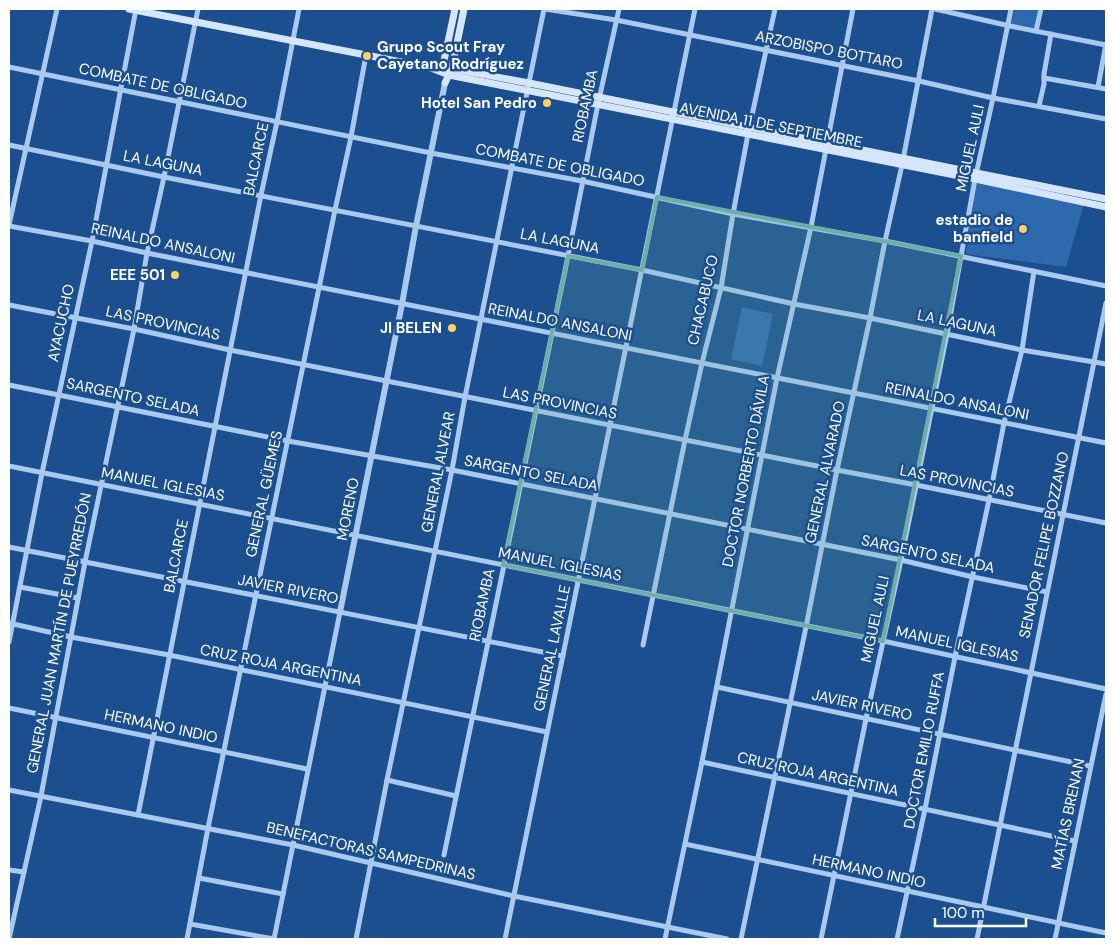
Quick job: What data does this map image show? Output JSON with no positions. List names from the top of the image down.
{
  "streets": {
    "main road": ["AVENIDA 11 DE SEPTIEMBRE"],
    "street": [
      "ARZOBISPO BOTTARO",
      "COMBATE DE OBLIGADO",
      "RIOBAMBA",
      "MIGUEL AULI",
      "BALCARCE",
      "LA LAGUNA",
      "REINALDO ANSALONI",
      "CHACABUCO",
      "AYACUCHO",
      "LAS PROVINCIAS",
      "SARGENTO SELADA",
      "DOCTOR NORBERTO DÁVILA",
      "GENERAL ALVEAR",
      "GENERAL ALVARADO",
      "MANUEL IGLESIAS",
      "GENERAL GÜEMES",
      "MORENO",
      "SENADOR FELIPE BOZZANO",
      "JAVIER RIVERO",
      "GENERAL JUAN MARTÍN DE PUEYRREDÓN",
      "GENERAL LAVALLE",
      "CRUZ ROJA ARGENTINA",
      "HERMANO INDIO",
      "DOCTOR EMILIO RUFFA",
      "MATÍAS BRENAN",
      "BENEFACTORAS SAMPEDRINAS"
    ]
  },
  "crossings": [
    ["ARZOBISPO BOTTARO", "RIOBAMBA"],
    ["ARZOBISPO BOTTARO", "MIGUEL AULI"],
    ["ARZOBISPO BOTTARO", "CHACABUCO"],
    ["ARZOBISPO BOTTARO", "DOCTOR NORBERTO DÁVILA"],
    ["ARZOBISPO BOTTARO", "GENERAL ALVEAR"],
    ["ARZOBISPO BOTTARO", "GENERAL ALVARADO"],
    ["ARZOBISPO BOTTARO", "GENERAL LAVALLE"],
    ["COMBATE DE OBLIGADO", "RIOBAMBA"],
    ["COMBATE DE OBLIGADO", "MIGUEL AULI"],
    ["COMBATE DE OBLIGADO", "BALCARCE"],
    ["COMBATE DE OBLIGADO", "CHACABUCO"],
    ["COMBATE DE OBLIGADO", "AYACUCHO"],
    ["COMBATE DE OBLIGADO", "DOCTOR NORBERTO DÁVILA"],
    ["COMBATE DE OBLIGADO", "GENERAL ALVEAR"],
    ["COMBATE DE OBLIGADO", "GENERAL ALVARADO"],
    ["COMBATE DE OBLIGADO", "GENERAL GÜEMES"],
    ["COMBATE DE OBLIGADO", "MORENO"],
    ["COMBATE DE OBLIGADO", "GENERAL JUAN MARTÍN DE PUEYRREDÓN"],
    ["COMBATE DE OBLIGADO", "GENERAL LAVALLE"],
    ["COMBATE DE OBLIGADO", "DOCTOR EMILIO RUFFA"],
    ["RIOBAMBA", "AVENIDA 11 DE SEPTIEMBRE"],
    ["RIOBAMBA", "LA LAGUNA"],
    ["RIOBAMBA", "REINALDO ANSALONI"],
    ["RIOBAMBA", "LAS PROVINCIAS"],
    ["RIOBAMBA", "SARGENTO SELADA"],
    ["RIOBAMBA", "MANUEL IGLESIAS"],
    ["RIOBAMBA", "JAVIER RIVERO"],
    ["RIOBAMBA", "CRUZ ROJA ARGENTINA"],
    ["AVENIDA 11 DE SEPTIEMBRE", "MIGUEL AULI"],
    ["AVENIDA 11 DE SEPTIEMBRE", "BALCARCE"],
    ["AVENIDA 11 DE SEPTIEMBRE", "CHACABUCO"],
    ["AVENIDA 11 DE SEPTIEMBRE", "AYACUCHO"],
    ["AVENIDA 11 DE SEPTIEMBRE", "DOCTOR NORBERTO DÁVILA"],
    ["AVENIDA 11 DE SEPTIEMBRE", "GENERAL ALVEAR"],
    ["AVENIDA 11 DE SEPTIEMBRE", "GENERAL ALVARADO"],
    ["AVENIDA 11 DE SEPTIEMBRE", "GENERAL GÜEMES"],
    ["AVENIDA 11 DE SEPTIEMBRE", "GENERAL JUAN MARTÍN DE PUEYRREDÓN"],
    ["AVENIDA 11 DE SEPTIEMBRE", "GENERAL LAVALLE"],
    ["MIGUEL AULI", "LA LAGUNA"],
    ["MIGUEL AULI", "REINALDO ANSALONI"],
    ["MIGUEL AULI", "LAS PROVINCIAS"],
    ["MIGUEL AULI", "SARGENTO SELADA"],
    ["MIGUEL AULI", "MANUEL IGLESIAS"],
    ["MIGUEL AULI", "JAVIER RIVERO"],
    ["MIGUEL AULI", "CRUZ ROJA ARGENTINA"],
    ["MIGUEL AULI", "HERMANO INDIO"],
    ["BALCARCE", "LA LAGUNA"],
    ["BALCARCE", "REINALDO ANSALONI"],
    ["BALCARCE", "LAS PROVINCIAS"],
    ["BALCARCE", "SARGENTO SELADA"],
    ["BALCARCE", "MANUEL IGLESIAS"],
    ["BALCARCE", "JAVIER RIVERO"],
    ["BALCARCE", "CRUZ ROJA ARGENTINA"],
    ["BALCARCE", "HERMANO INDIO"],
    ["BALCARCE", "BENEFACTORAS SAMPEDRINAS"],
    ["LA LAGUNA", "CHACABUCO"],
    ["LA LAGUNA", "AYACUCHO"],
    ["LA LAGUNA", "DOCTOR NORBERTO DÁVILA"],
    ["LA LAGUNA", "GENERAL ALVEAR"],
    ["LA LAGUNA", "GENERAL ALVARADO"],
    ["LA LAGUNA", "GENERAL GÜEMES"],
    ["LA LAGUNA", "MORENO"],
    ["LA LAGUNA", "SENADOR FELIPE BOZZANO"],
    ["LA LAGUNA", "GENERAL JUAN MARTÍN DE PUEYRREDÓN"],
    ["LA LAGUNA", "GENERAL LAVALLE"],
    ["LA LAGUNA", "DOCTOR EMILIO RUFFA"],
    ["REINALDO ANSALONI", "CHACABUCO"],
    ["REINALDO ANSALONI", "AYACUCHO"],
    ["REINALDO ANSALONI", "DOCTOR NORBERTO DÁVILA"],
    ["REINALDO ANSALONI", "GENERAL ALVEAR"],
    ["REINALDO ANSALONI", "GENERAL ALVARADO"],
    ["REINALDO ANSALONI", "GENERAL GÜEMES"],
    ["REINALDO ANSALONI", "MORENO"],
    ["REINALDO ANSALONI", "SENADOR FELIPE BOZZANO"],
    ["REINALDO ANSALONI", "GENERAL JUAN MARTÍN DE PUEYRREDÓN"],
    ["REINALDO ANSALONI", "GENERAL LAVALLE"],
    ["REINALDO ANSALONI", "DOCTOR EMILIO RUFFA"],
    ["CHACABUCO", "LAS PROVINCIAS"],
    ["CHACABUCO", "SARGENTO SELADA"],
    ["CHACABUCO", "MANUEL IGLESIAS"],
    ["AYACUCHO", "LAS PROVINCIAS"],
    ["AYACUCHO", "SARGENTO SELADA"],
    ["AYACUCHO", "MANUEL IGLESIAS"],
    ["AYACUCHO", "JAVIER RIVERO"],
    ["AYACUCHO", "CRUZ ROJA ARGENTINA"],
    ["LAS PROVINCIAS", "DOCTOR NORBERTO DÁVILA"],
    ["LAS PROVINCIAS", "GENERAL ALVEAR"],
    ["LAS PROVINCIAS", "GENERAL ALVARADO"],
    ["LAS PROVINCIAS", "GENERAL GÜEMES"],
    ["LAS PROVINCIAS", "MORENO"],
    ["LAS PROVINCIAS", "SENADOR FELIPE BOZZANO"],
    ["LAS PROVINCIAS", "GENERAL JUAN MARTÍN DE PUEYRREDÓN"],
    ["LAS PROVINCIAS", "GENERAL LAVALLE"],
    ["LAS PROVINCIAS", "DOCTOR EMILIO RUFFA"],
    ["SARGENTO SELADA", "DOCTOR NORBERTO DÁVILA"],
    ["SARGENTO SELADA", "GENERAL ALVEAR"],
    ["SARGENTO SELADA", "GENERAL ALVARADO"],
    ["SARGENTO SELADA", "GENERAL GÜEMES"],
    ["SARGENTO SELADA", "MORENO"],
    ["SARGENTO SELADA", "SENADOR FELIPE BOZZANO"],
    ["SARGENTO SELADA", "GENERAL JUAN MARTÍN DE PUEYRREDÓN"],
    ["SARGENTO SELADA", "GENERAL LAVALLE"],
    ["SARGENTO SELADA", "DOCTOR EMILIO RUFFA"],
    ["DOCTOR NORBERTO DÁVILA", "MANUEL IGLESIAS"],
    ["DOCTOR NORBERTO DÁVILA", "JAVIER RIVERO"],
    ["DOCTOR NORBERTO DÁVILA", "CRUZ ROJA ARGENTINA"],
    ["DOCTOR NORBERTO DÁVILA", "HERMANO INDIO"],
    ["DOCTOR NORBERTO DÁVILA", "BENEFACTORAS SAMPEDRINAS"],
    ["GENERAL ALVEAR", "MANUEL IGLESIAS"],
    ["GENERAL ALVEAR", "JAVIER RIVERO"],
    ["GENERAL ALVEAR", "CRUZ ROJA ARGENTINA"],
    ["GENERAL ALVEAR", "BENEFACTORAS SAMPEDRINAS"],
    ["GENERAL ALVARADO", "MANUEL IGLESIAS"],
    ["GENERAL ALVARADO", "JAVIER RIVERO"],
    ["GENERAL ALVARADO", "CRUZ ROJA ARGENTINA"],
    ["GENERAL ALVARADO", "HERMANO INDIO"],
    ["MANUEL IGLESIAS", "GENERAL GÜEMES"],
    ["MANUEL IGLESIAS", "MORENO"],
    ["MANUEL IGLESIAS", "SENADOR FELIPE BOZZANO"],
    ["MANUEL IGLESIAS", "GENERAL JUAN MARTÍN DE PUEYRREDÓN"],
    ["MANUEL IGLESIAS", "GENERAL LAVALLE"],
    ["MANUEL IGLESIAS", "DOCTOR EMILIO RUFFA"],
    ["GENERAL GÜEMES", "JAVIER RIVERO"],
    ["GENERAL GÜEMES", "CRUZ ROJA ARGENTINA"],
    ["GENERAL GÜEMES", "HERMANO INDIO"],
    ["GENERAL GÜEMES", "BENEFACTORAS SAMPEDRINAS"],
    ["MORENO", "JAVIER RIVERO"],
    ["MORENO", "CRUZ ROJA ARGENTINA"],
    ["MORENO", "HERMANO INDIO"],
    ["MORENO", "BENEFACTORAS SAMPEDRINAS"],
    ["SENADOR FELIPE BOZZANO", "JAVIER RIVERO"],
    ["SENADOR FELIPE BOZZANO", "CRUZ ROJA ARGENTINA"],
    ["SENADOR FELIPE BOZZANO", "HERMANO INDIO"],
    ["JAVIER RIVERO", "GENERAL JUAN MARTÍN DE PUEYRREDÓN"],
    ["JAVIER RIVERO", "GENERAL LAVALLE"],
    ["JAVIER RIVERO", "DOCTOR EMILIO RUFFA"],
    ["JAVIER RIVERO", "MATÍAS BRENAN"],
    ["GENERAL JUAN MARTÍN DE PUEYRREDÓN", "CRUZ ROJA ARGENTINA"],
    ["GENERAL JUAN MARTÍN DE PUEYRREDÓN", "HERMANO INDIO"],
    ["GENERAL JUAN MARTÍN DE PUEYRREDÓN", "BENEFACTORAS SAMPEDRINAS"],
    ["GENERAL LAVALLE", "CRUZ ROJA ARGENTINA"],
    ["GENERAL LAVALLE", "BENEFACTORAS SAMPEDRINAS"],
    ["CRUZ ROJA ARGENTINA", "DOCTOR EMILIO RUFFA"],
    ["CRUZ ROJA ARGENTINA", "MATÍAS BRENAN"],
    ["HERMANO INDIO", "DOCTOR EMILIO RUFFA"],
    ["HERMANO INDIO", "MATÍAS BRENAN"]
  ],
  "places": [
    "Grupo Scout Fray Cayetano Rodríguez",
    "Hotel San Pedro",
    "estadio de banfield",
    "EEE 501",
    "JI BELEN"
  ],
  "scale_bar": "100 m"
}
